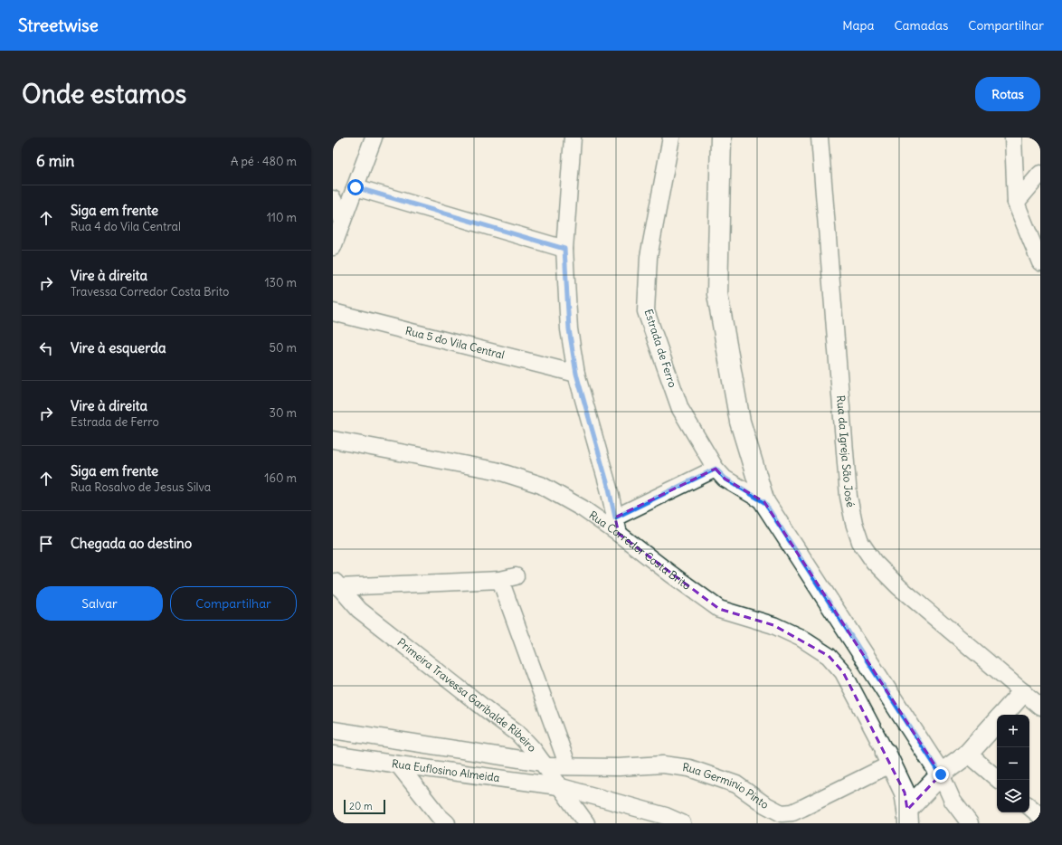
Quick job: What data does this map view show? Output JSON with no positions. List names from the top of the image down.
{
  "streets": {
    "street": [
      "Rua 5 do Vila Central",
      "Estrada de Ferro",
      "Rua da Igreja São José",
      "Rua Corredor Costa Brito",
      "Primeira Travessa Garibalde Ribeiro",
      "Rua Euflosino Almeida",
      "Rua Germinio Pinto"
    ]
  },
  "crossings": [
    ["Rua Corredor Costa Brito", "Rua Germinio Pinto"],
    ["Primeira Travessa Garibalde Ribeiro", "Rua Euflosino Almeida"],
    ["Primeira Travessa Garibalde Ribeiro", "Rua Germinio Pinto"],
    ["Rua Euflosino Almeida", "Rua Germinio Pinto"]
  ],
  "scale_bar": "20 m",
  "page": {
    "header": "Streetwise",
    "nav": ["Mapa", "Camadas", "Compartilhar"],
    "buttons": [
      "Rotas",
      ["Salvar", "Compartilhar"]
    ],
    "title": "Onde estamos",
    "heading": ["6 min", "A pé · 480 m"],
    "list": [
      ["Siga em frente", "Rua 4 do Vila Central", "110 m"],
      ["Vire à direita", "Travessa Corredor Costa Brito", "130 m"],
      ["Vire à esquerda", "50 m"],
      ["Vire à direita", "Estrada de Ferro", "30 m"],
      ["Siga em frente", "Rua Rosalvo de Jesus Silva", "160 m"],
      "Chegada ao destino"
    ],
    "map_buttons": ["+", "−"],
    "scale": "20 m"
  }
}
